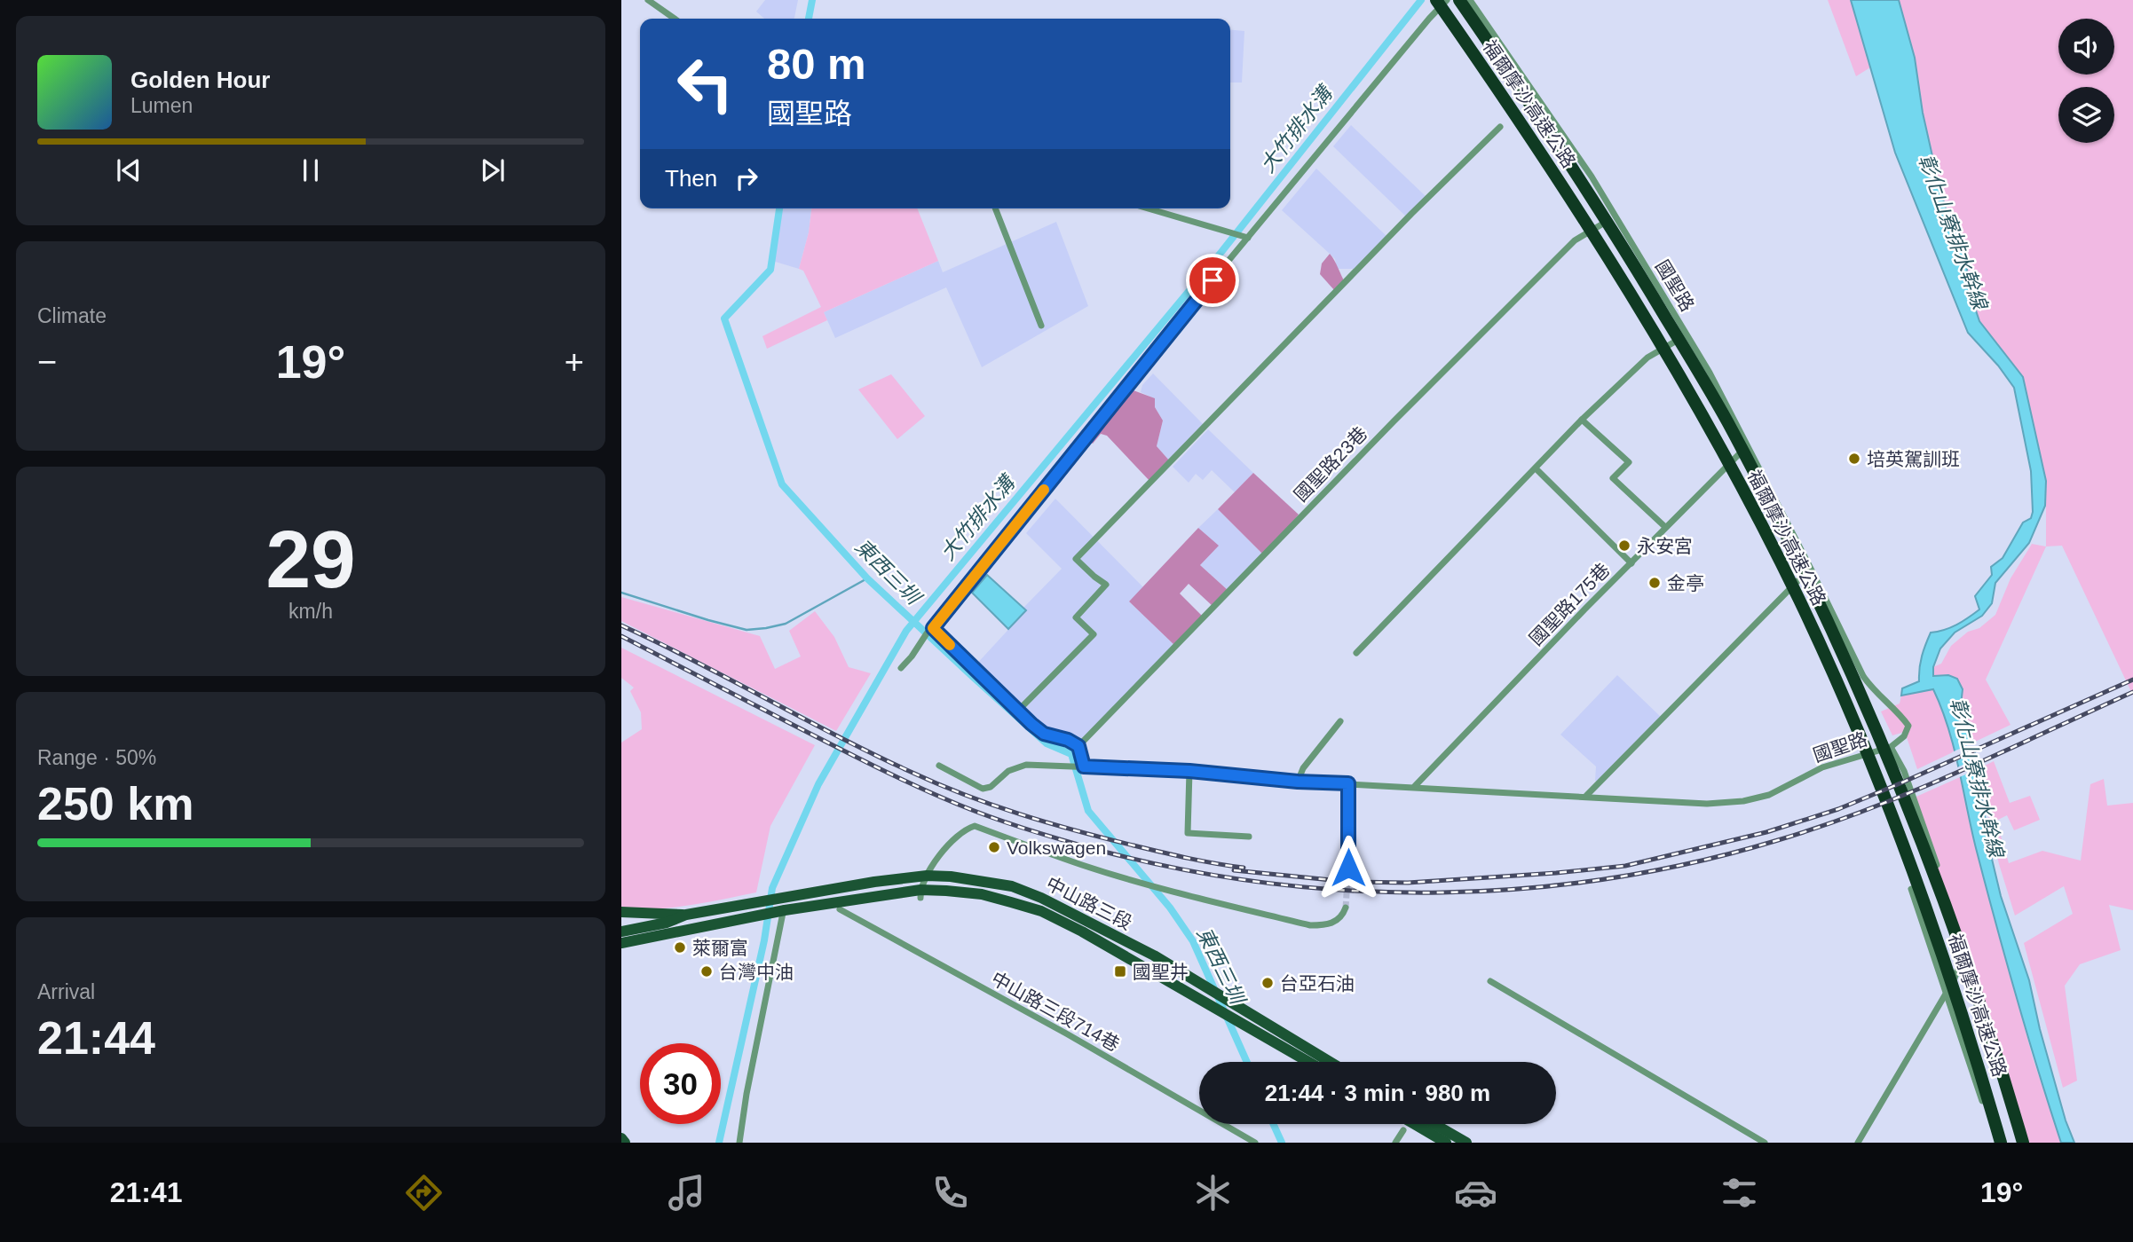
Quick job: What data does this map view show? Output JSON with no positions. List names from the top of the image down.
{
  "streets": {
    "highway": ["福爾摩沙高速公路"],
    "main road": ["中山路三段"],
    "street": [
      "國聖路",
      "國聖路23巷",
      "國聖路175巷",
      "中山路三段714巷"
    ]
  },
  "crossings": [
    ["國聖路", "國聖路23巷"],
    ["國聖路", "國聖路175巷"]
  ],
  "water": ["大竹排水溝", "彰化山寮排水幹線", "東西三圳"],
  "places": {
    "other": [
      "培英駕訓班",
      "永安宮",
      "金亭",
      "Volkswagen",
      "萊爾富",
      "台灣中油",
      "台亞石油"
    ],
    "transit": ["國聖井"]
  },
  "page": {
    "turn": ["80 m", "國聖路"],
    "song": ["Golden Hour", "Lumen"],
    "then": "Then",
    "tile": [
      "Climate",
      ["29", "km/h"],
      ["Range · 50%", "250 km"],
      ["Arrival", "21:44"]
    ],
    "heat": ["−", "19°", "+"],
    "limit": "30",
    "trip": "21:44 · 3 min · 980 m",
    "tabs": ["21:41", "19°"]
  }
}
